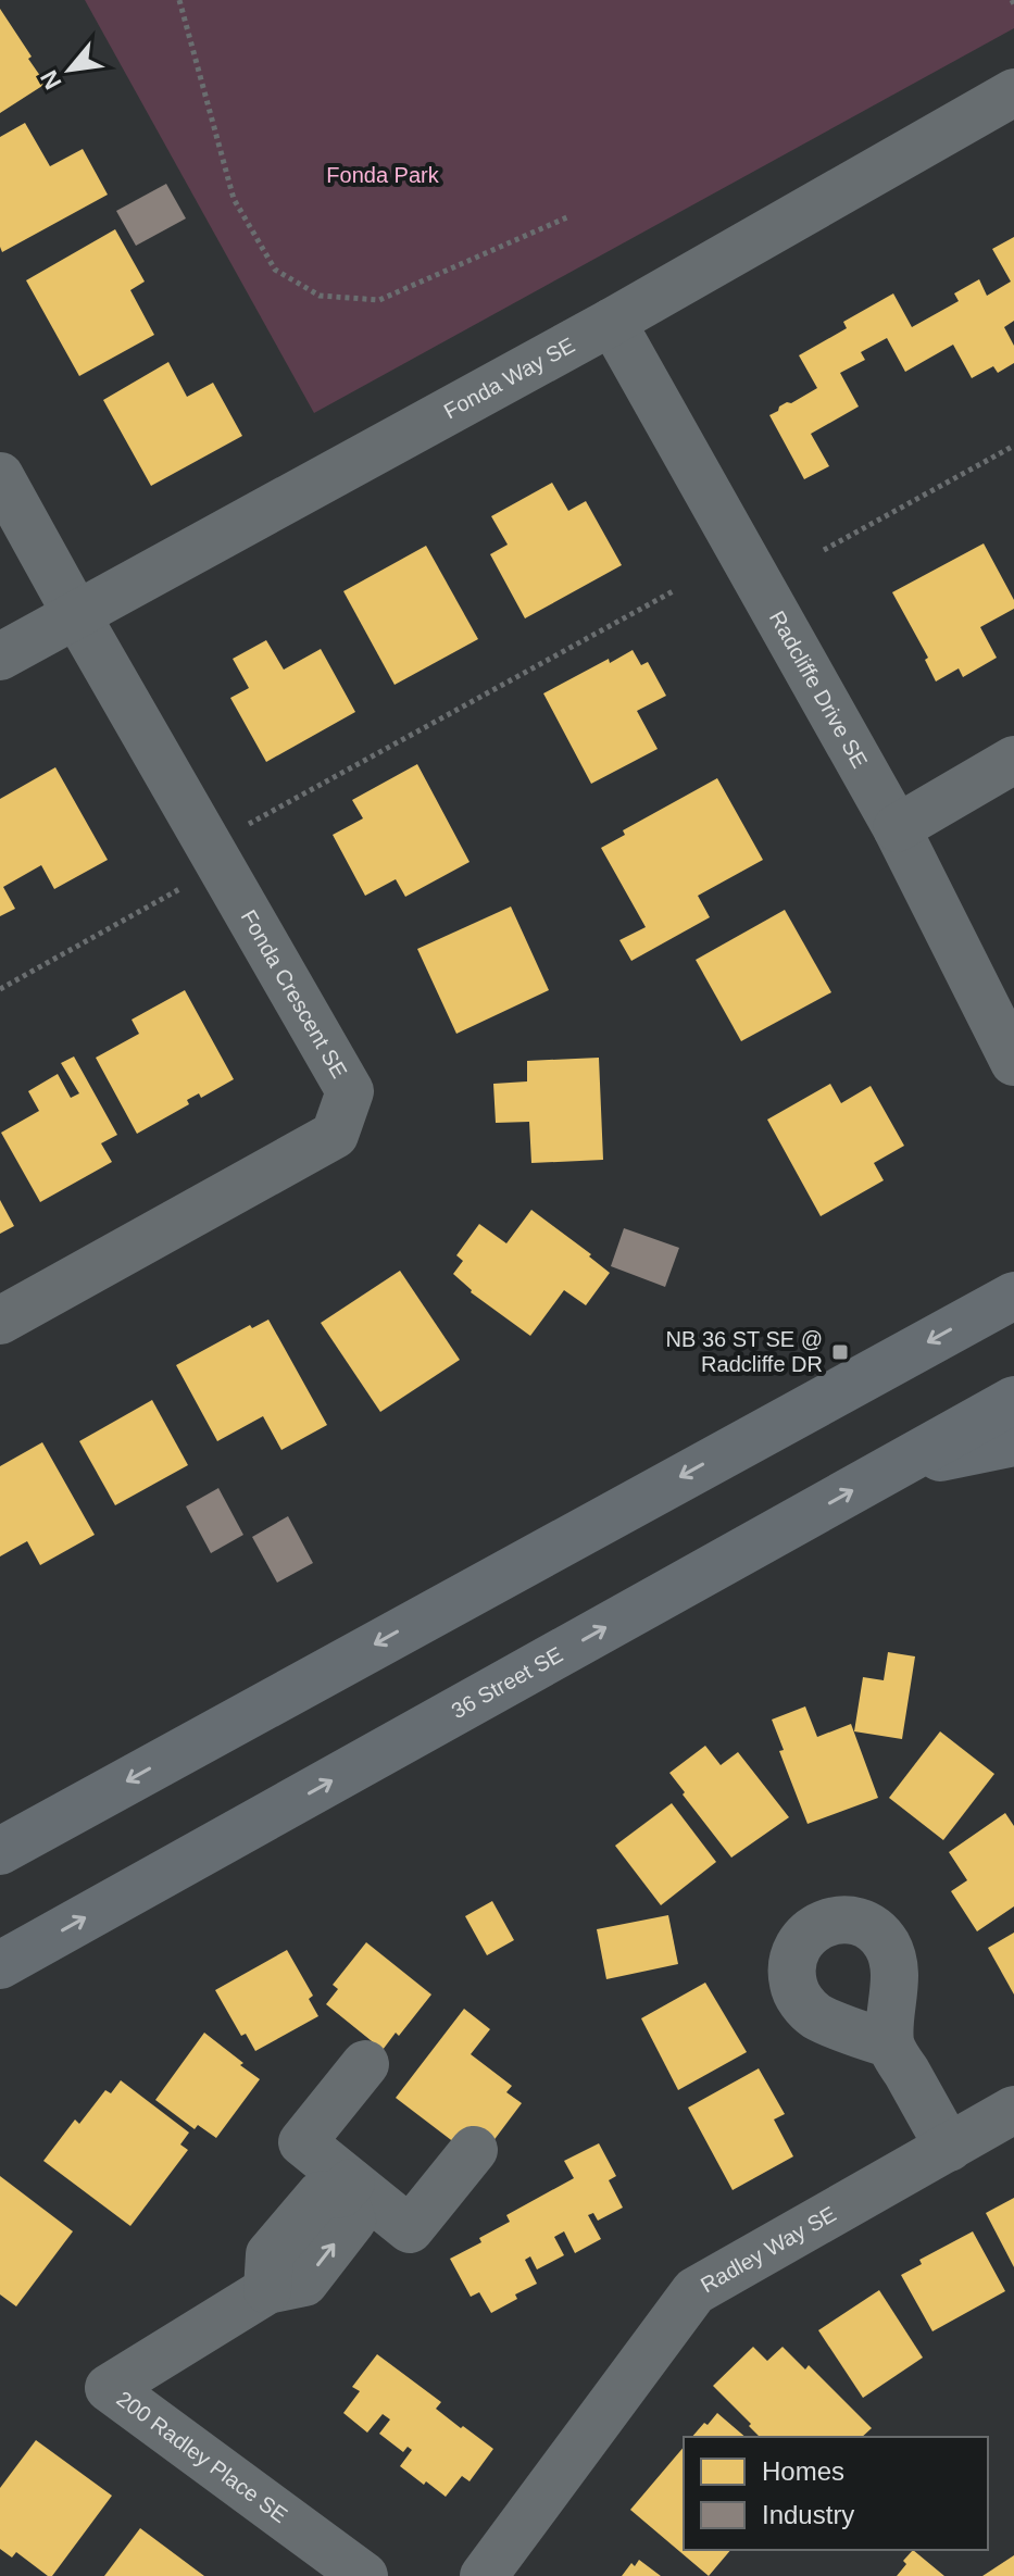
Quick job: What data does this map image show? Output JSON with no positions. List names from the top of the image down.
{
  "streets": {
    "main road": ["36 Street SE"],
    "street": [
      "Fonda Way SE",
      "Radcliffe Drive SE",
      "Fonda Crescent SE",
      "Radley Way SE",
      "200 Radley Place SE"
    ]
  },
  "crossings": [
    ["Fonda Way SE", "Radcliffe Drive SE"],
    ["Fonda Way SE", "Fonda Crescent SE"]
  ],
  "parks": ["Fonda Park"],
  "places": {
    "transit": ["NB 36 ST SE @ Radcliffe DR"]
  },
  "legend": ["Homes", "Industry"],
  "north": "bottom left"
}
